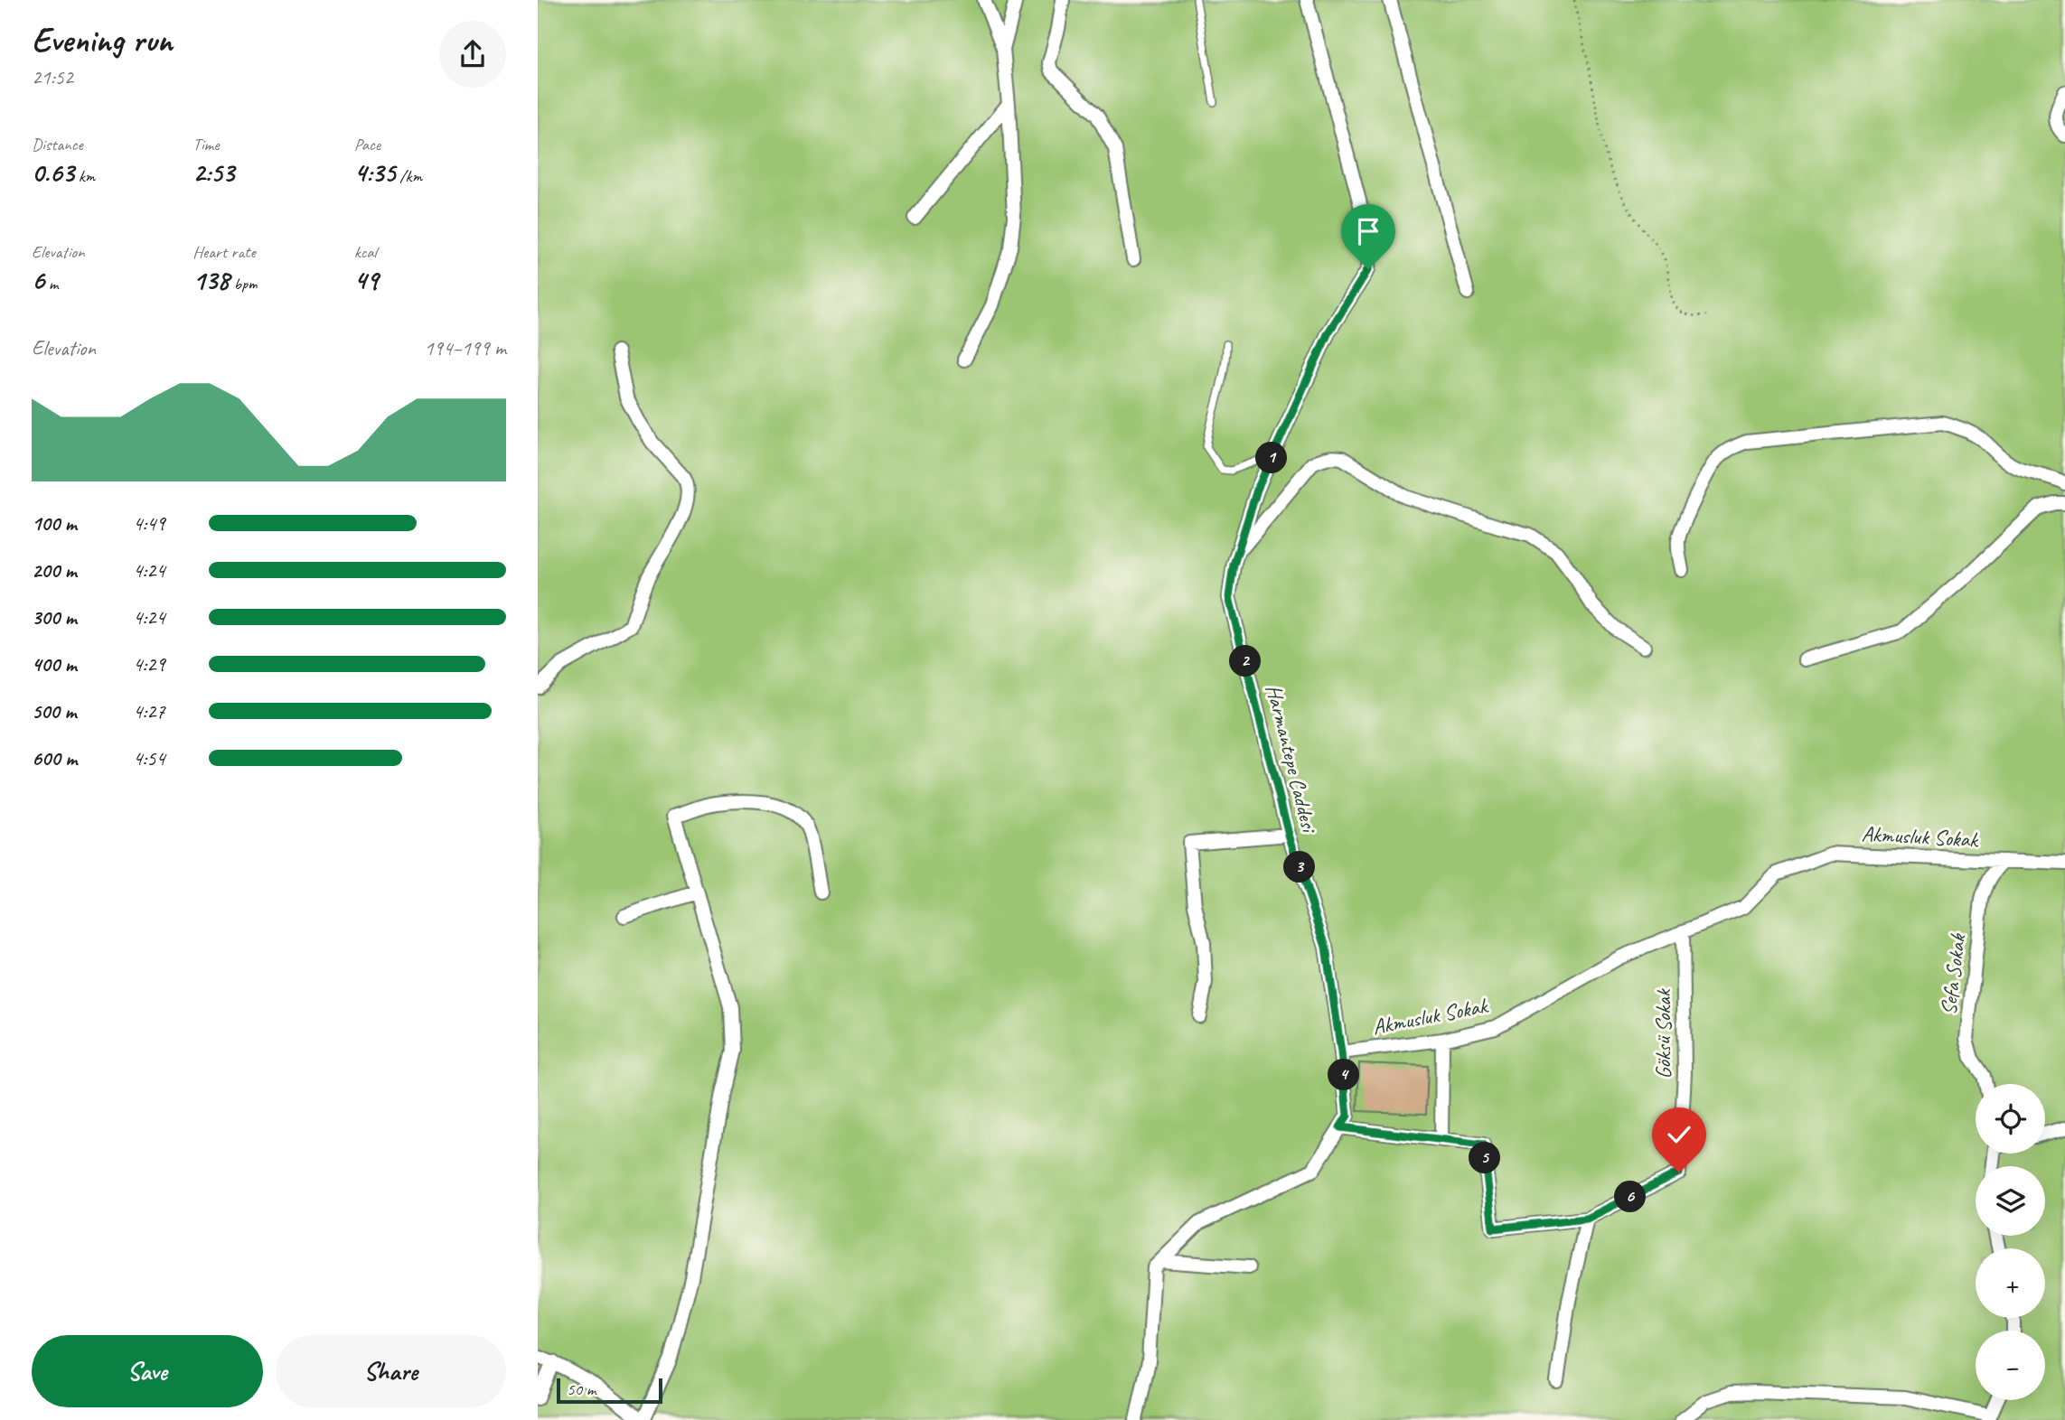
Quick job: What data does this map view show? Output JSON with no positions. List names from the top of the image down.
{
  "streets": {
    "street": [
      "Harmantepe Caddesi",
      "Akmusluk Sokak",
      "Sefa Sokak",
      "Göksü Sokak"
    ]
  },
  "crossings": [
    ["Harmantepe Caddesi", "Akmusluk Sokak"],
    ["Akmusluk Sokak", "Sefa Sokak"],
    ["Akmusluk Sokak", "Göksü Sokak"]
  ],
  "scale_bar": "50 m",
  "page": {
    "heading": ["Evening run", "21:52"],
    "stats": [
      ["Distance", "0.63 km"],
      ["Time", "2:53"],
      ["Pace", "4:35 /km"],
      ["Elevation", "6 m"],
      ["Heart rate", "138 bpm"],
      ["kcal", "49"]
    ],
    "chart": ["Elevation", "194–199 m"],
    "pins": [
      "1",
      "2",
      "3",
      "4",
      "5",
      "6"
    ],
    "list": [
      {
        "name": "100 m",
        "note": "4:49"
      },
      {
        "name": "200 m",
        "note": "4:24"
      },
      {
        "name": "300 m",
        "note": "4:24"
      },
      {
        "name": "400 m",
        "note": "4:29"
      },
      {
        "name": "500 m",
        "note": "4:27"
      },
      {
        "name": "600 m",
        "note": "4:54"
      }
    ],
    "map_buttons": ["+", "−"],
    "buttons": ["Save", "Share"],
    "scale": "50 m"
  }
}
